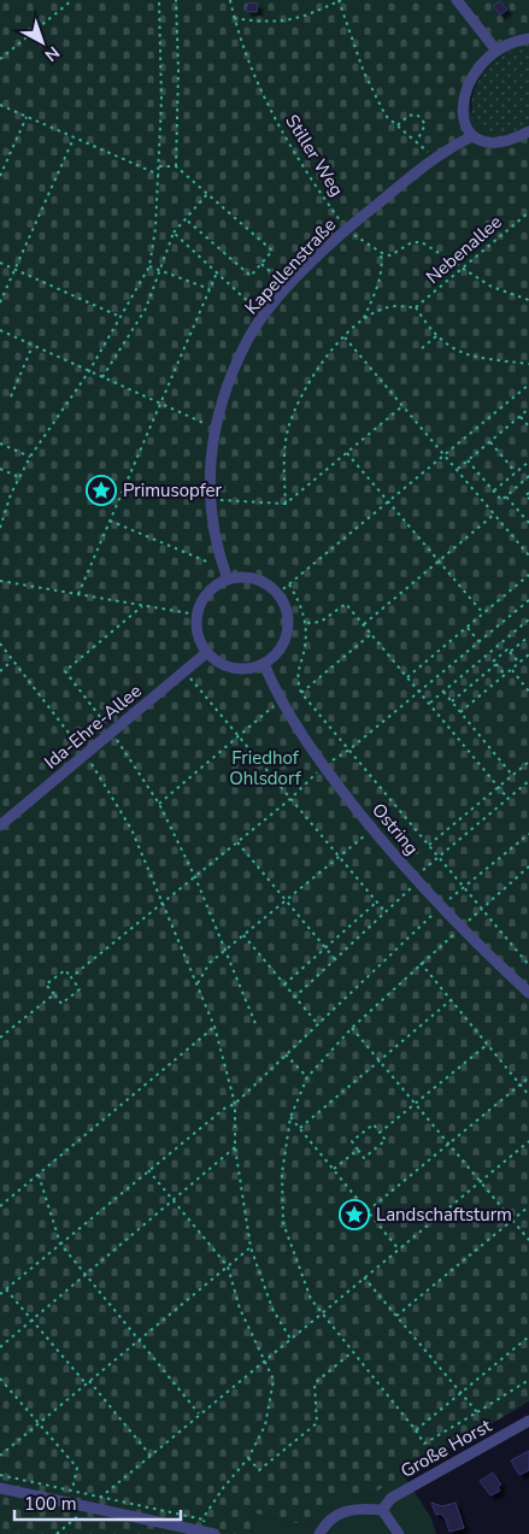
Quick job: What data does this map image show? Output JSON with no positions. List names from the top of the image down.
{
  "streets": {
    "street": [
      "Kapellenstraße",
      "Ida-Ehre-Allee",
      "Ostring",
      "Große Horst"
    ],
    "path": ["Stiller Weg", "Nebenallee"]
  },
  "crossings": [
    ["Stiller Weg", "Kapellenstraße"],
    ["Kapellenstraße", "Ida-Ehre-Allee"],
    ["Kapellenstraße", "Ostring"],
    ["Ida-Ehre-Allee", "Ostring"]
  ],
  "parks": ["Friedhof Ohlsdorf"],
  "places": {
    "place": ["Primusopfer", "Landschaftsturm"]
  },
  "scale_bar": "100 m",
  "north": "bottom right"
}
